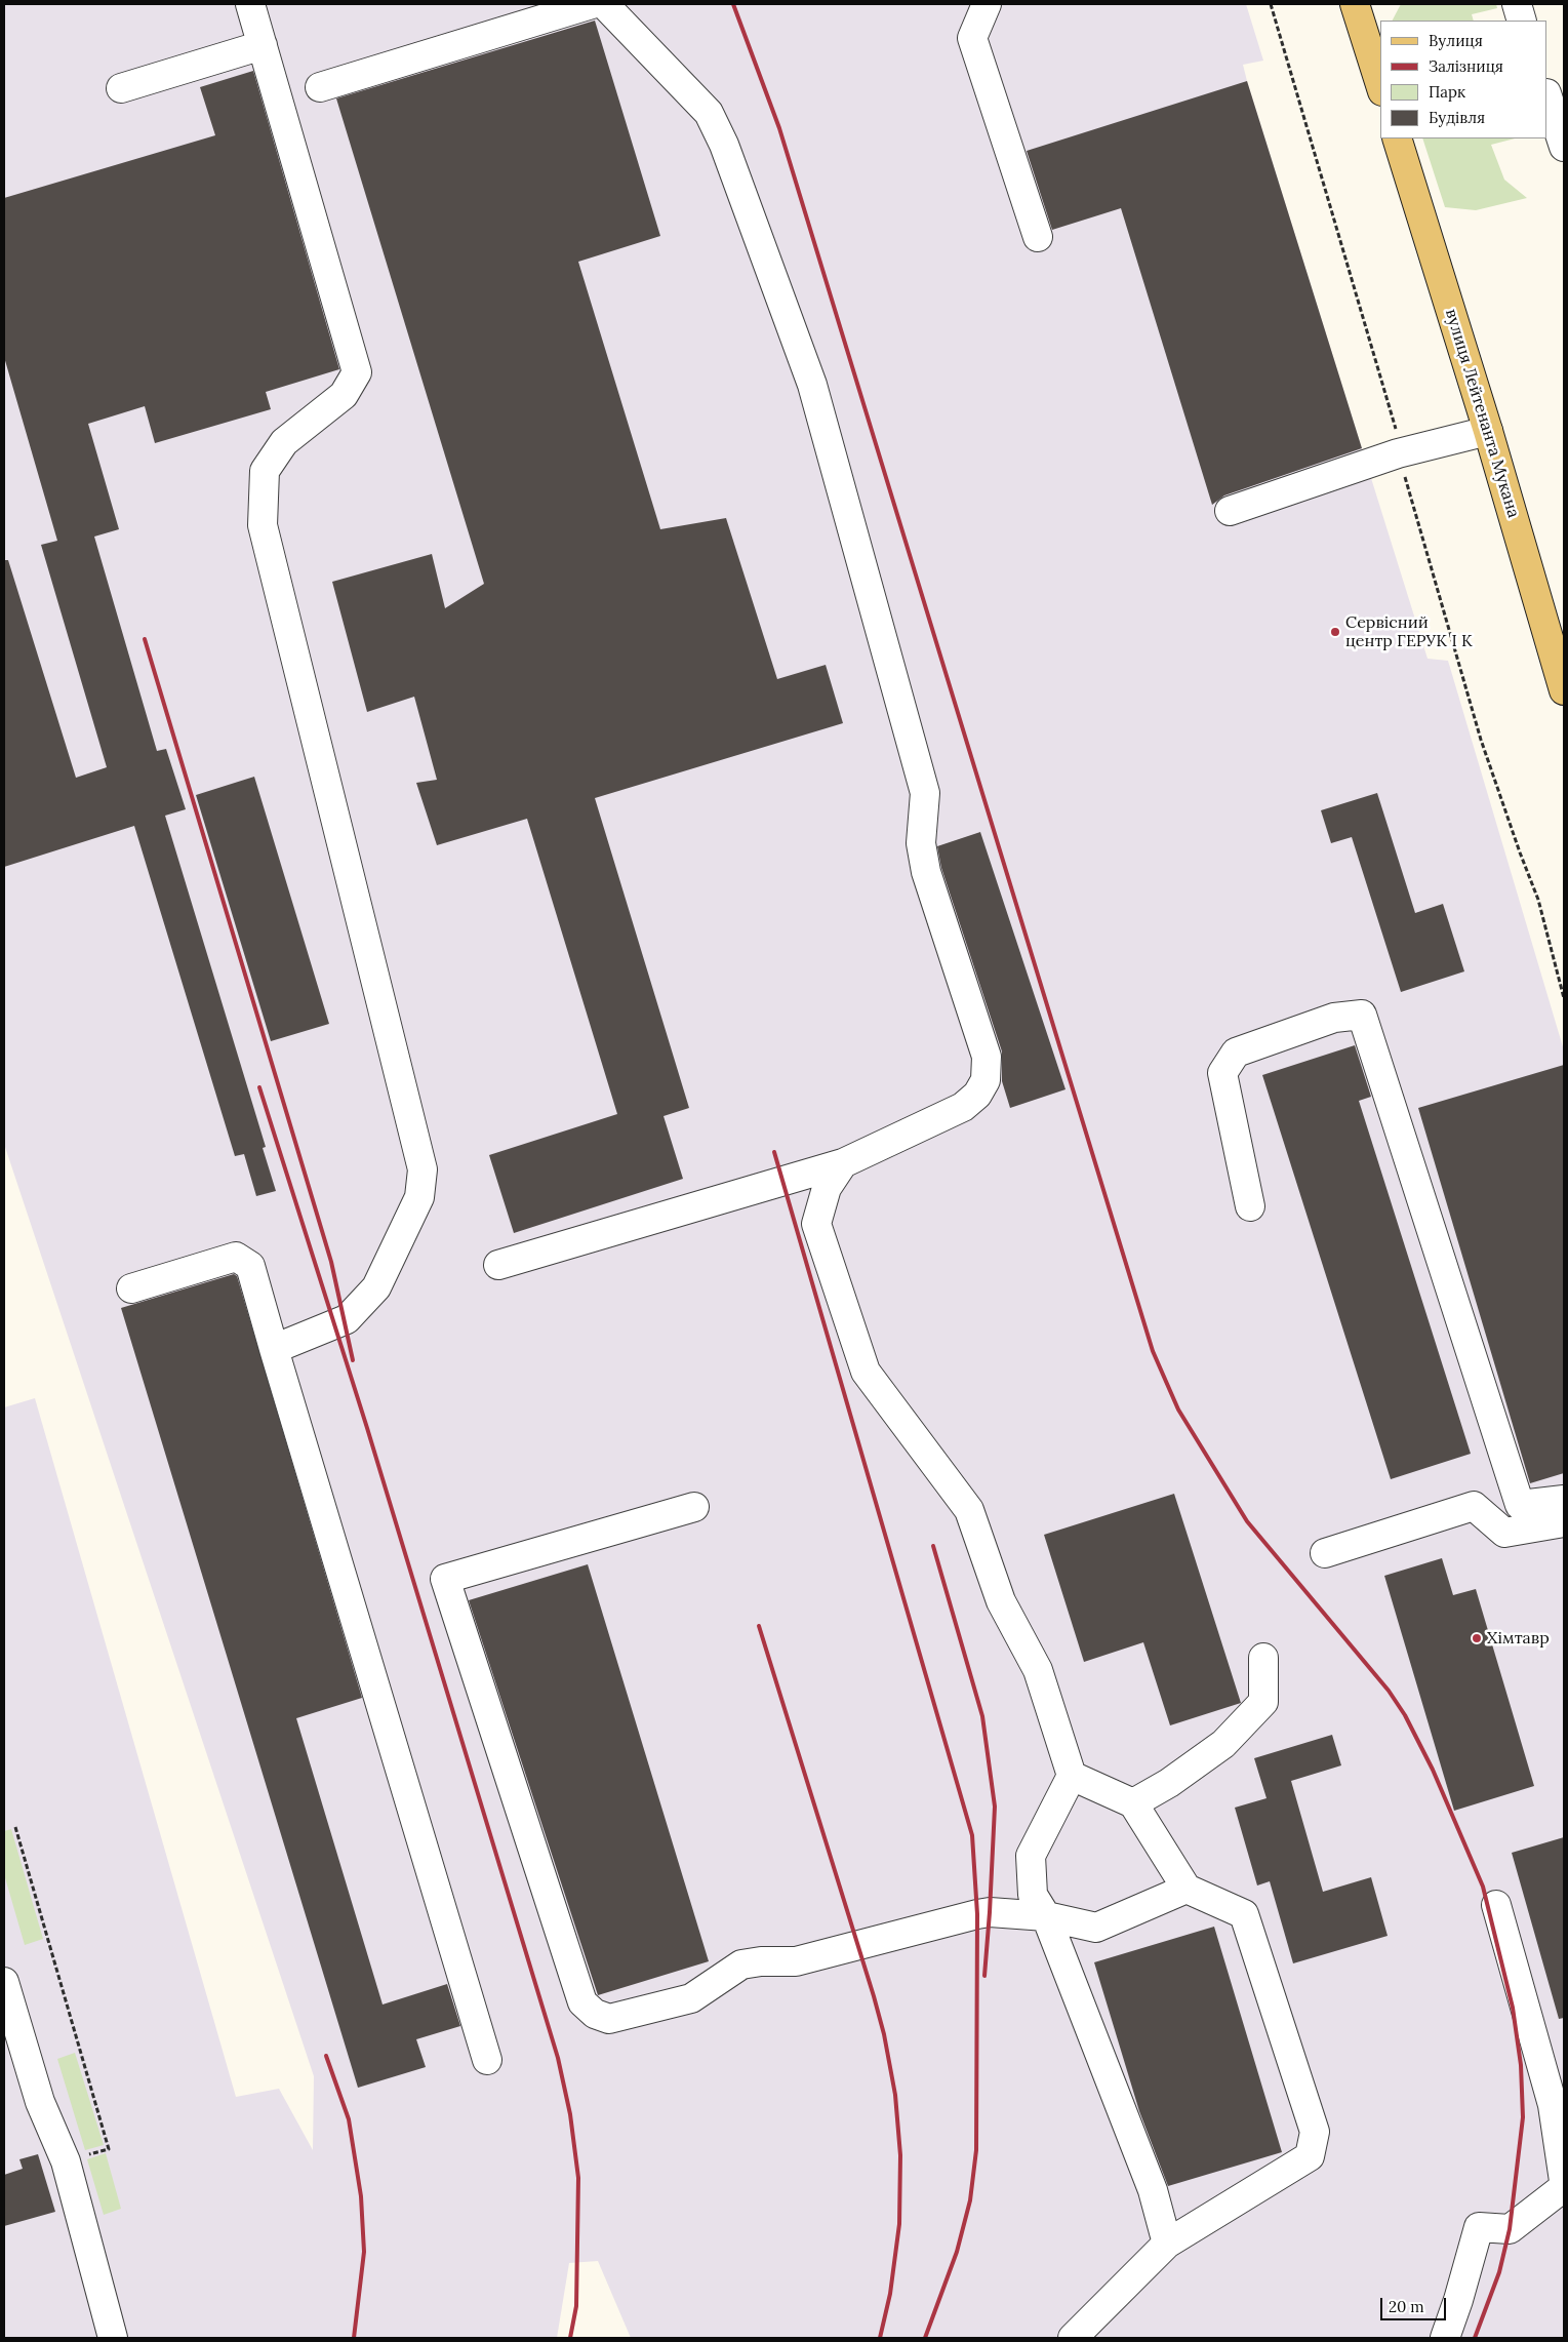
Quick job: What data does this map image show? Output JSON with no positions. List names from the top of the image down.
{
  "streets": {
    "main road": ["вулиця Лейтенанта Мукана"]
  },
  "places": ["Сервісний центр ГЕРУК І К", "Хімтавр"],
  "legend": [
    "Вулиця",
    "Залізниця",
    "Парк",
    "Будівля"
  ],
  "scale_bar": "20 m"
}
